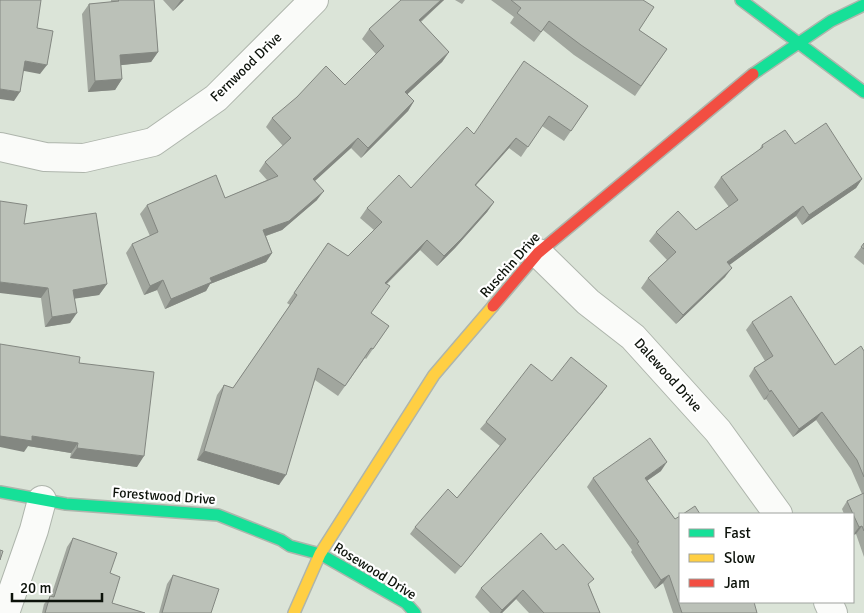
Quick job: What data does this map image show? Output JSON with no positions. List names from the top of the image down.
{
  "streets": {
    "street": [
      "Fernwood Drive",
      "Ruschin Drive",
      "Dalewood Drive",
      "Forestwood Drive",
      "Rosewood Drive"
    ]
  },
  "crossings": [
    ["Ruschin Drive", "Dalewood Drive"],
    ["Ruschin Drive", "Forestwood Drive"],
    ["Ruschin Drive", "Rosewood Drive"],
    ["Forestwood Drive", "Rosewood Drive"]
  ],
  "legend": ["Fast", "Slow", "Jam"],
  "scale_bar": "20 m"
}
